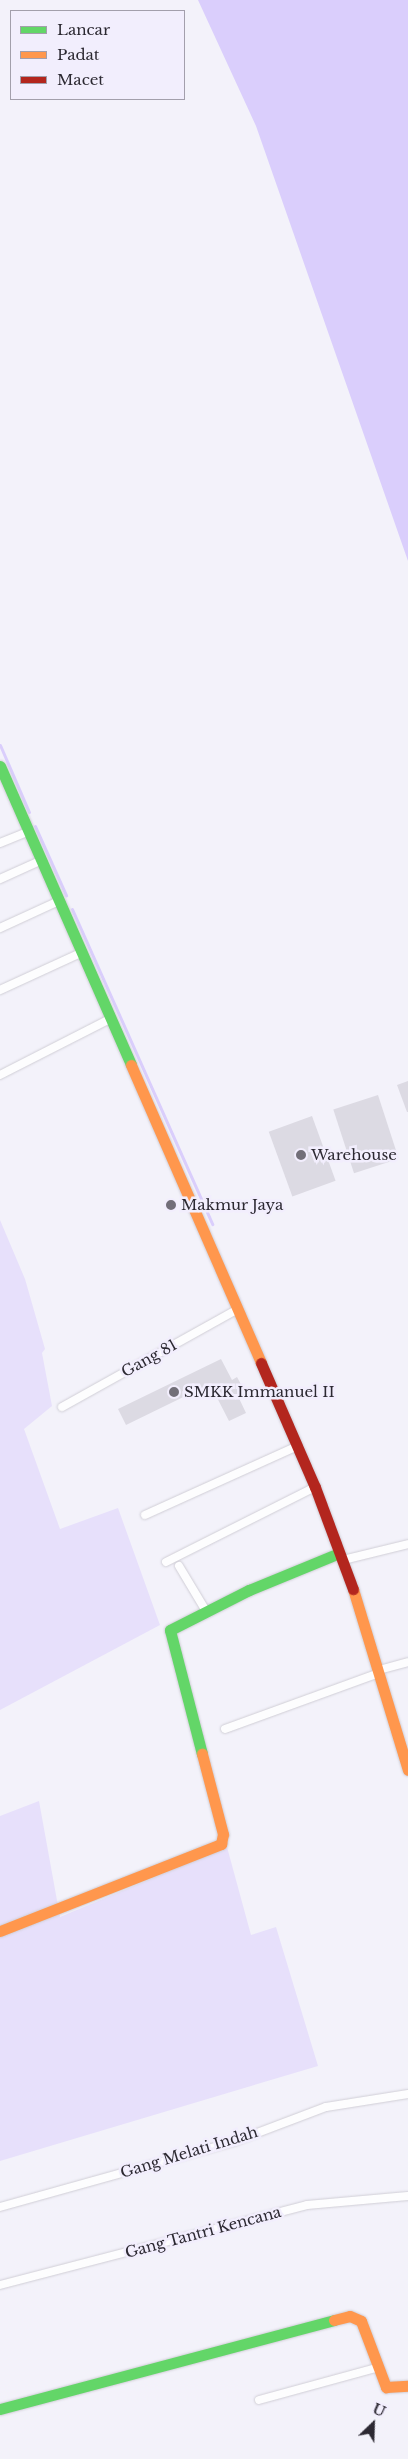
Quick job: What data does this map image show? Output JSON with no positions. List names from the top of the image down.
{
  "streets": {
    "street": ["Gang 81", "Gang Melati Indah", "Gang Tantri Kencana"]
  },
  "places": ["Warehouse", "Makmur Jaya", "SMKK Immanuel II"],
  "legend": ["Lancar", "Padat", "Macet"],
  "north": "top right"
}
